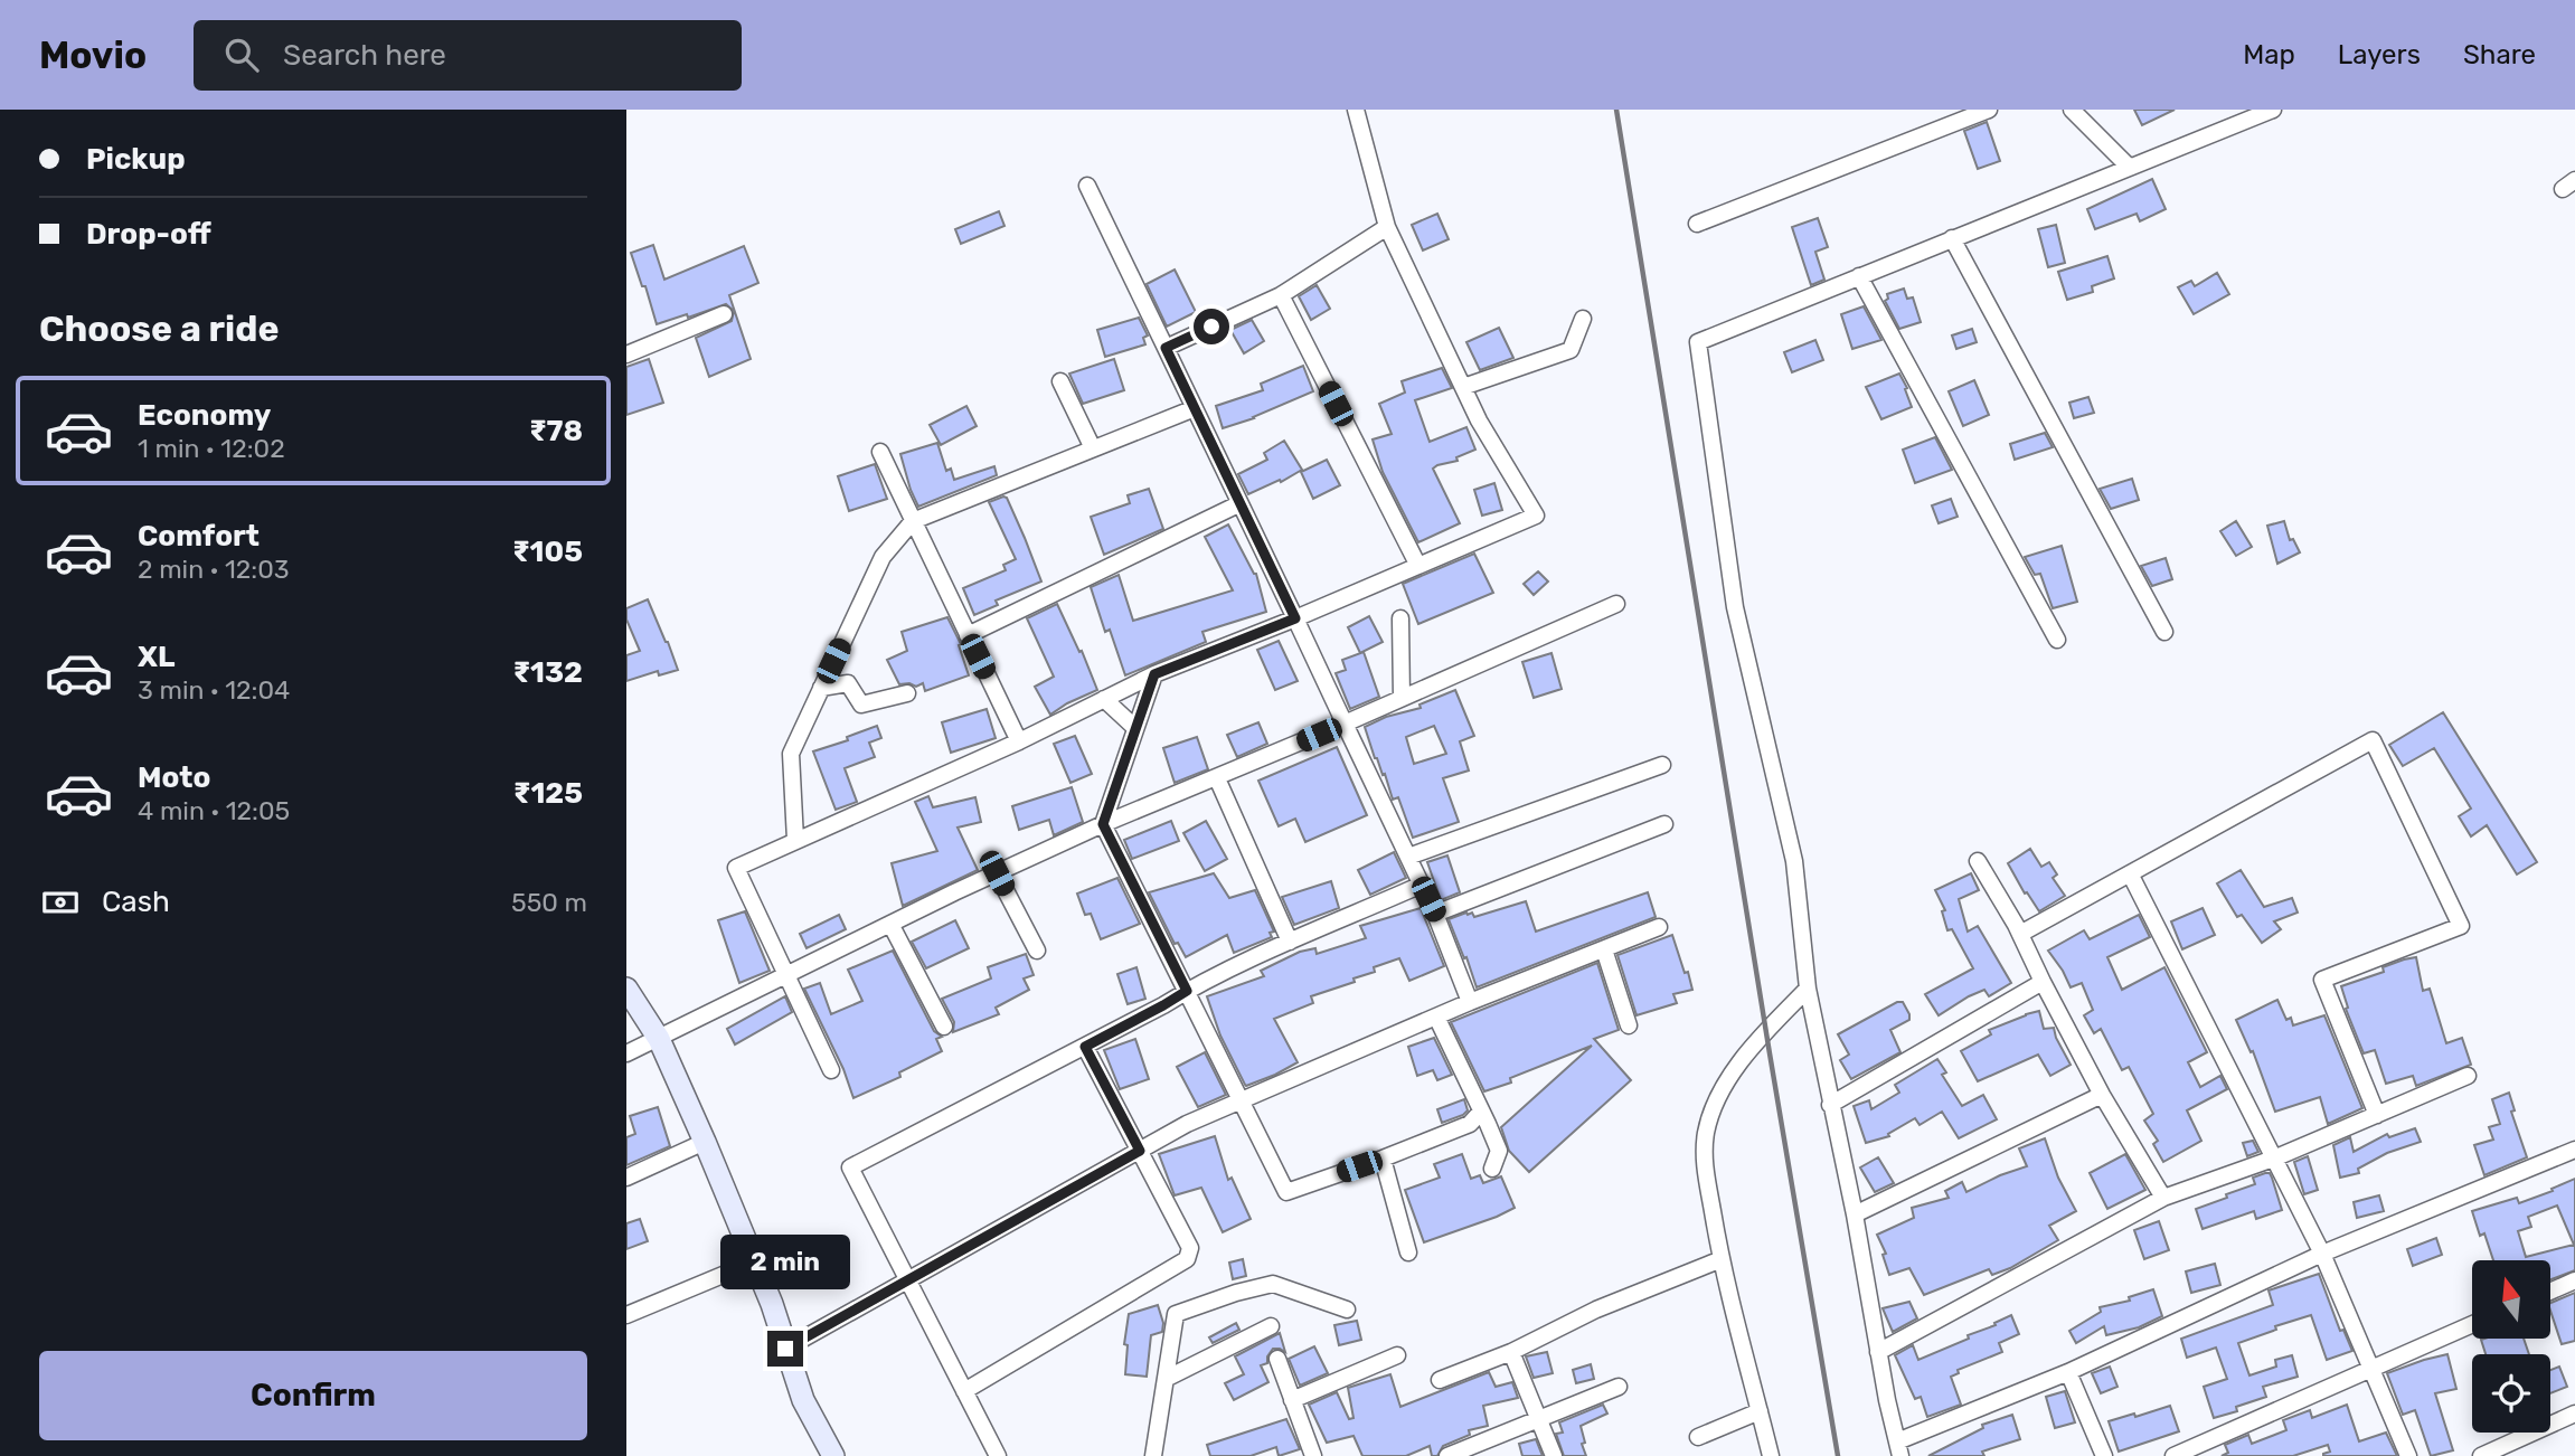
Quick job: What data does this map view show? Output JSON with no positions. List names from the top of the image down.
{
  "north": "top",
  "page": {
    "header": "Movio",
    "search": "Search here",
    "nav": ["Map", "Layers", "Share"],
    "banner": ["Pickup", "Drop-off"],
    "heading": "Choose a ride",
    "list": [
      {
        "name": "Economy",
        "note": "1 min · 12:02",
        "value": "₹78"
      },
      {
        "name": "Comfort",
        "note": "2 min · 12:03",
        "value": "₹105"
      },
      {
        "name": "XL",
        "note": "3 min · 12:04",
        "value": "₹132"
      },
      {
        "name": "Moto",
        "note": "4 min · 12:05",
        "value": "₹125"
      }
    ],
    "pay": ["Cash", "550 m"],
    "bubble": "2 min",
    "buttons": "Confirm"
  }
}
